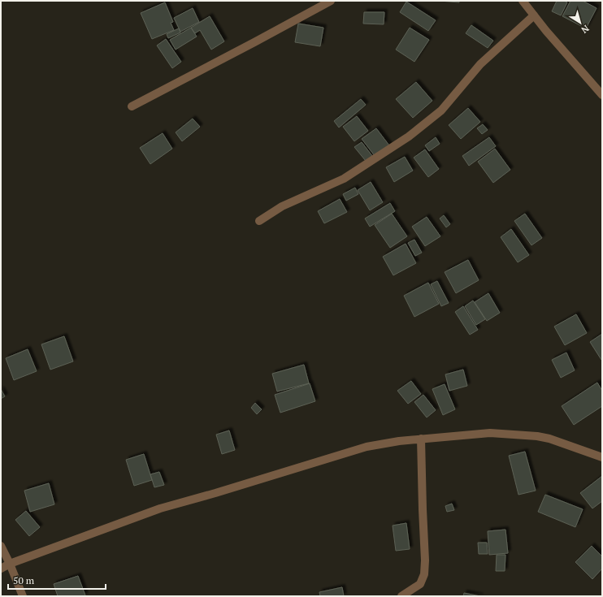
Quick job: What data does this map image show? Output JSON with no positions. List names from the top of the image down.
{
  "scale_bar": "50 m",
  "north": "bottom right"
}
